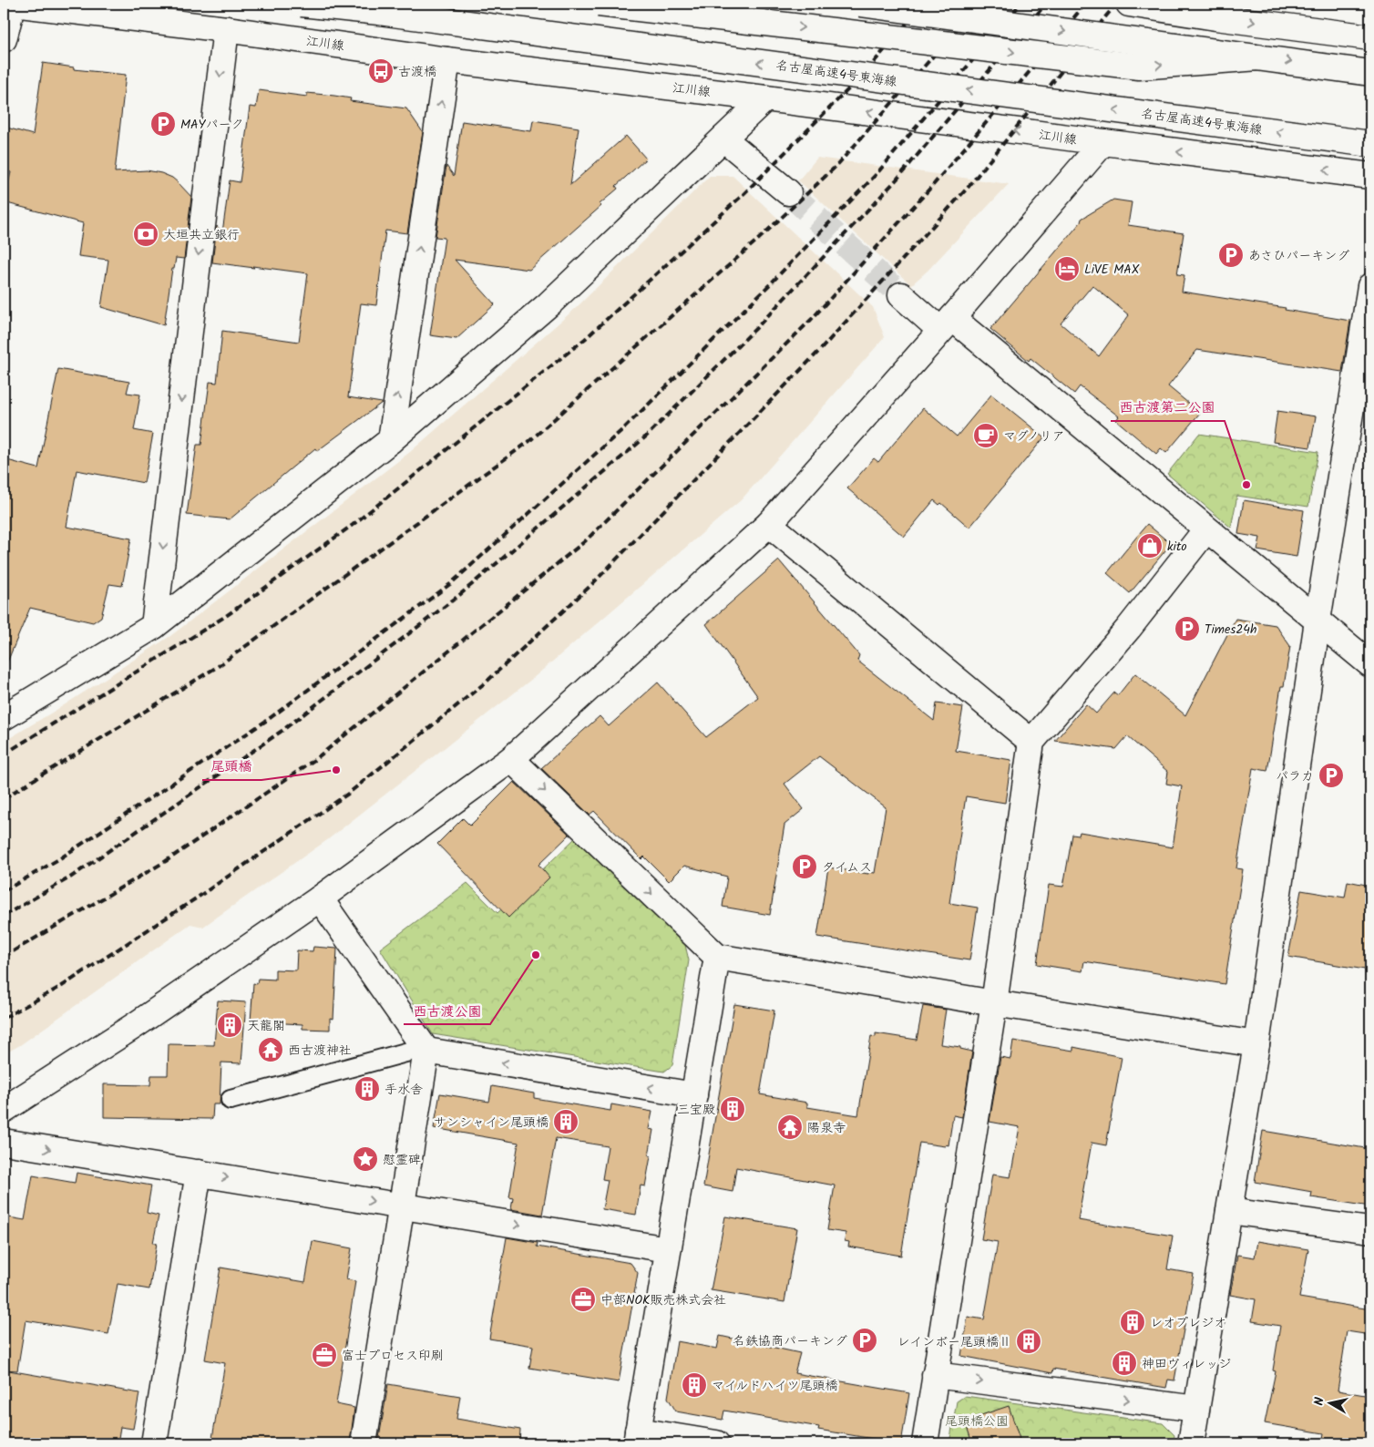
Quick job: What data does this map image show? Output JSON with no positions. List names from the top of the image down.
{
  "streets": {
    "main road": ["江川線", "名古屋高速4号東海線"]
  },
  "parks": ["尾頭橋公園"],
  "places": {
    "bus stop": ["古渡橋"],
    "parking": [
      "MAYパーク",
      "あさひパーキング",
      "Times24h",
      "パラカ",
      "タイムス",
      "名鉄協商パーキング"
    ],
    "bank": ["大垣共立銀行"],
    "hotel": ["LiVE MAX"],
    "cafe": ["マグノリア"],
    "other": ["西古渡第二公園", "尾頭橋", "西古渡公園"],
    "shop": ["kito"],
    "building": [
      "天龍閣",
      "手水舎",
      "三宝殿",
      "サンシャイン尾頭橋",
      "レオプレジオ",
      "レインボー尾頭橋Ⅱ",
      "神田ヴィレッジ",
      "マイルドハイツ尾頭橋"
    ],
    "temple": ["西古渡神社", "陽泉寺"],
    "place": ["慰霊碑"],
    "office": ["中部NOK販売株式会社", "富士プロセス印刷"]
  },
  "north": "left"
}
